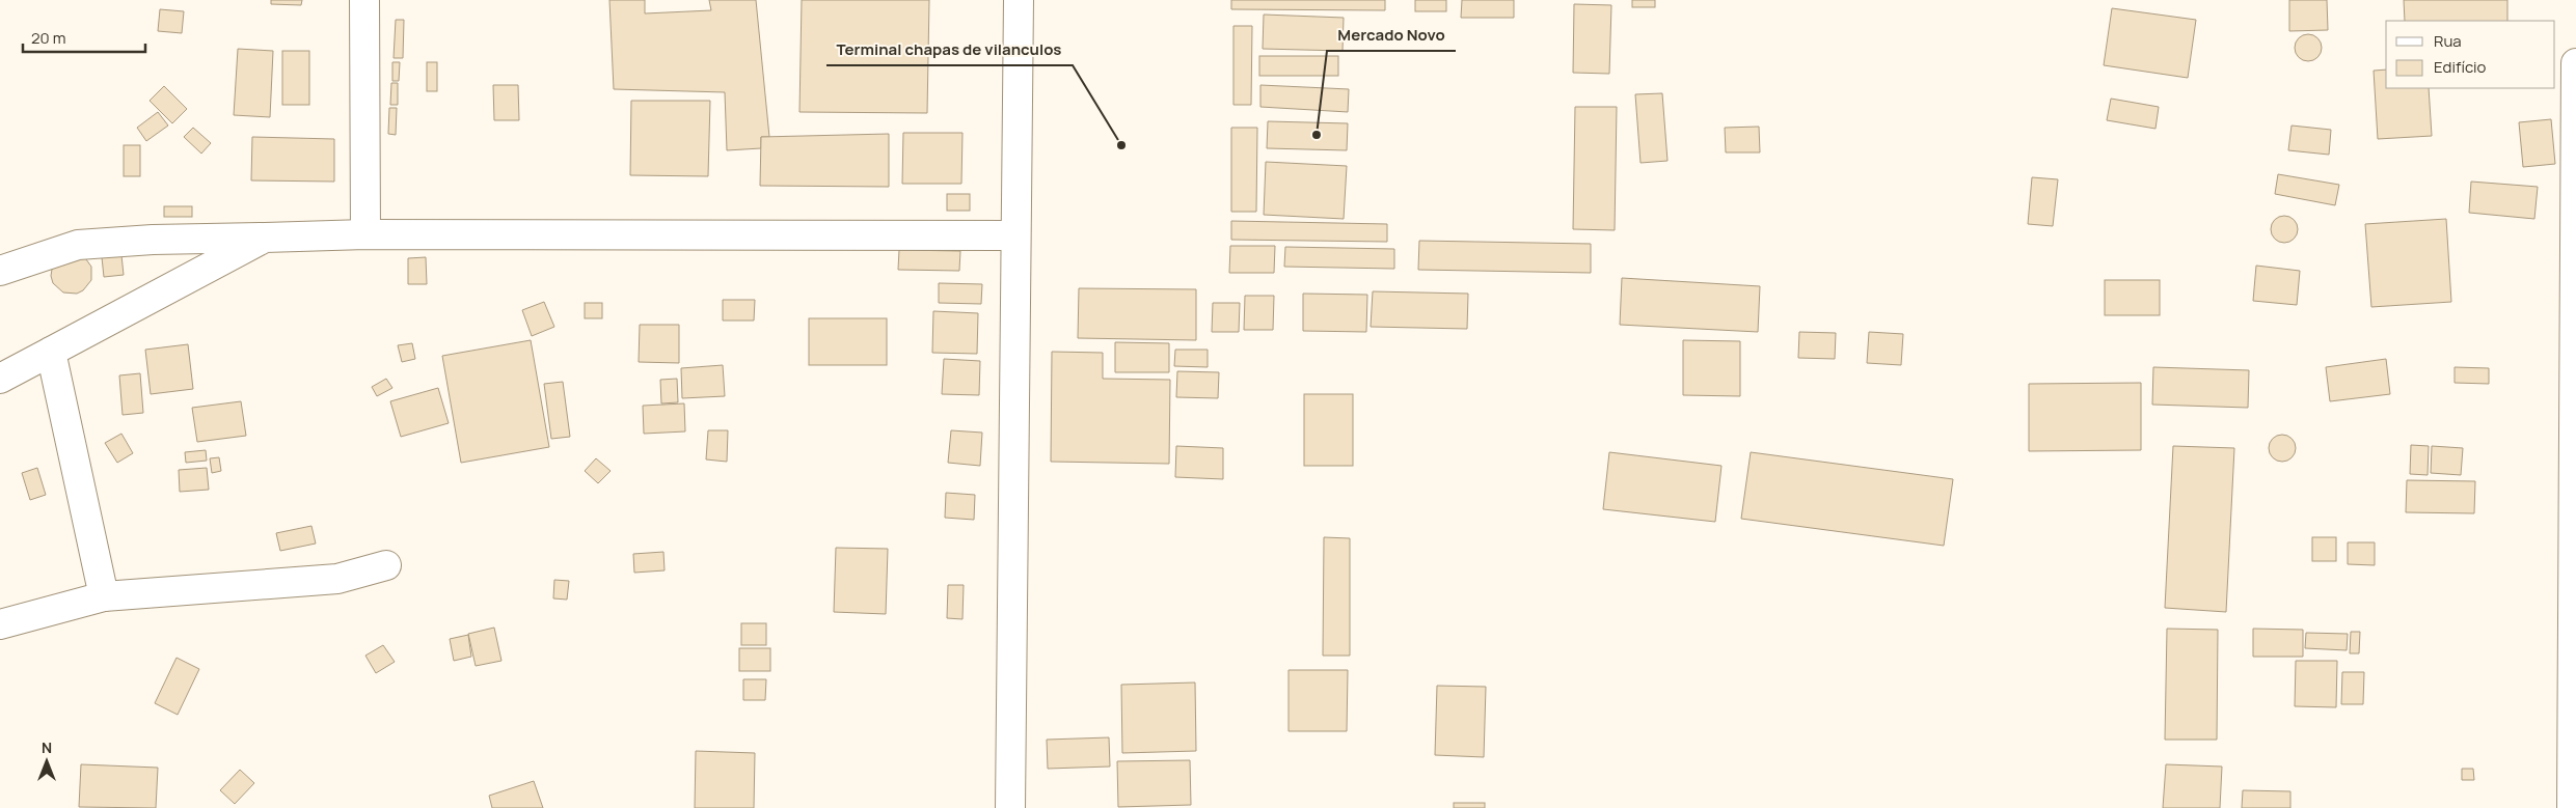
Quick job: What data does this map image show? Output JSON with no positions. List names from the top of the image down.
{
  "places": ["Mercado Novo", "Terminal chapas de vilanculos"],
  "legend": ["Rua", "Edifício"],
  "scale_bar": "20 m",
  "north": "top"
}
